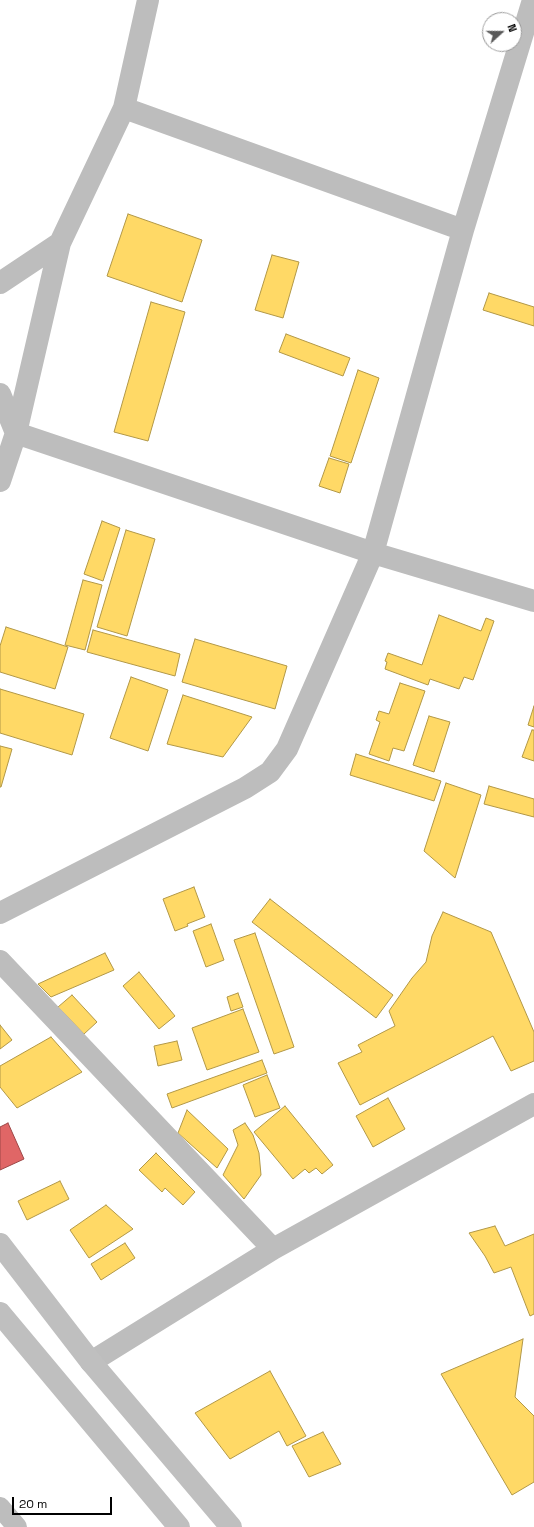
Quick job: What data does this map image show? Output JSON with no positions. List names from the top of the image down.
{
  "scale_bar": "20 m",
  "north": "right"
}
